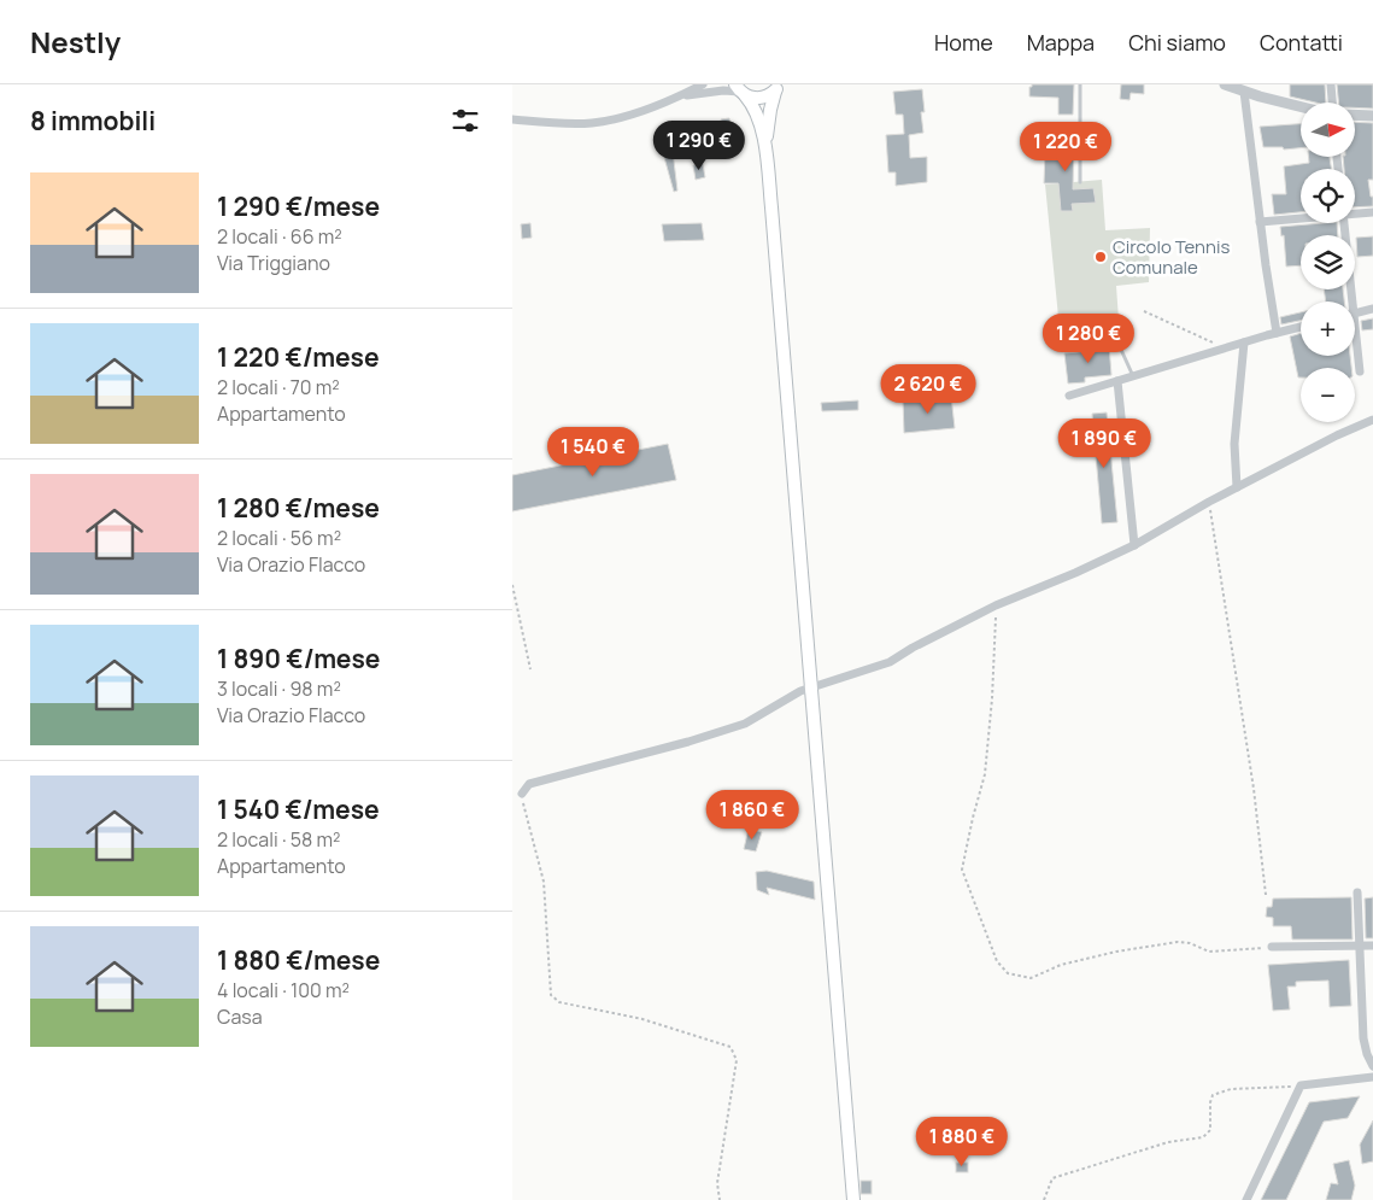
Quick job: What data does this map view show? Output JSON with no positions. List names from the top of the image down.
{
  "places": ["Circolo Tennis Comunale"],
  "north": "right",
  "page": {
    "header": "Nestly",
    "nav": [
      "Home",
      "Mappa",
      "Chi siamo",
      "Contatti"
    ],
    "heading": "8 immobili",
    "map_buttons": ["+", "−"],
    "price": [
      "1 290 €",
      "1 220 €",
      "1 280 €",
      "2 620 €",
      "1 890 €",
      "1 540 €",
      "1 860 €",
      "1 880 €"
    ],
    "list": [
      {
        "name": "1 290 €/mese",
        "note": "2 locali · 66 m² · Via Triggiano"
      },
      {
        "name": "1 220 €/mese",
        "note": "2 locali · 70 m² · Appartamento"
      },
      {
        "name": "1 280 €/mese",
        "note": "2 locali · 56 m² · Via Orazio Flacco"
      },
      {
        "name": "1 890 €/mese",
        "note": "3 locali · 98 m² · Via Orazio Flacco"
      },
      {
        "name": "1 540 €/mese",
        "note": "2 locali · 58 m² · Appartamento"
      },
      {
        "name": "1 880 €/mese",
        "note": "4 locali · 100 m² · Casa"
      }
    ]
  }
}
